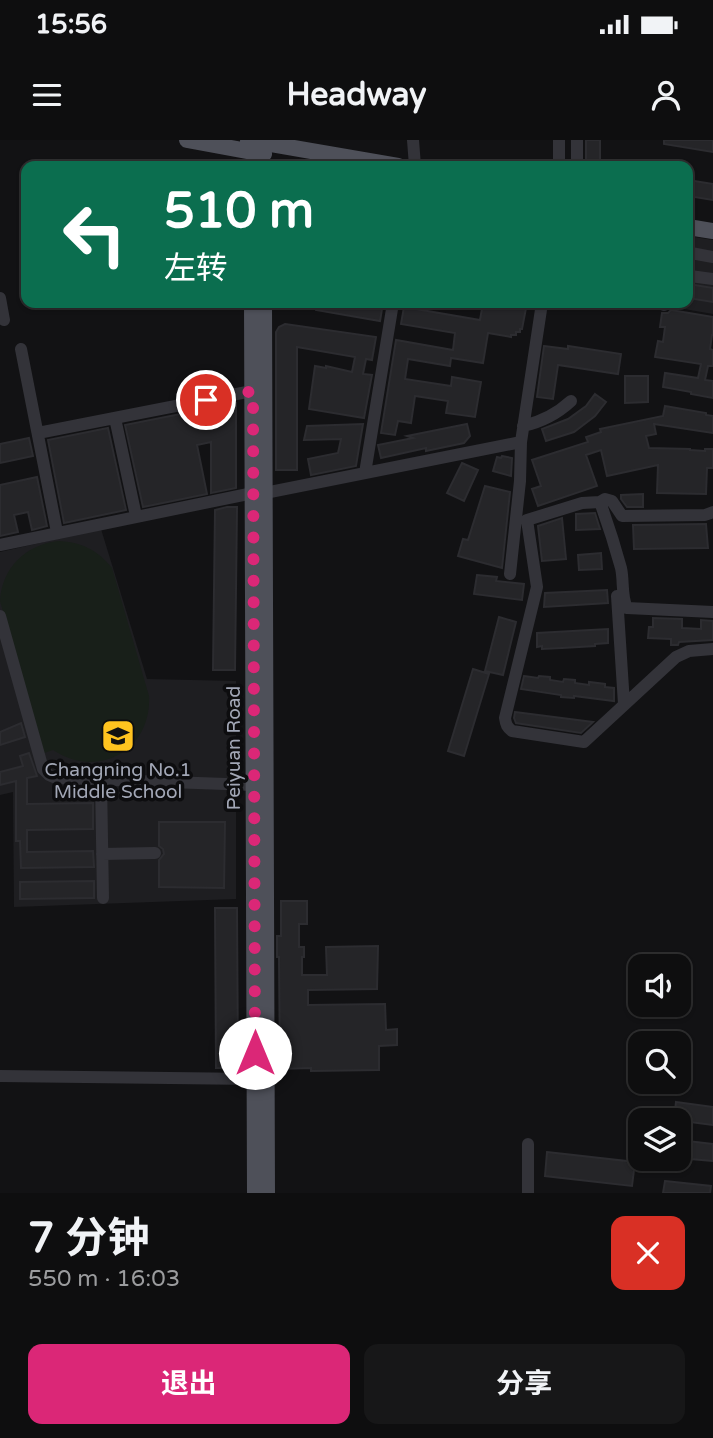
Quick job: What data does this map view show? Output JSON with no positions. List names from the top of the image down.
{
  "streets": {
    "main road": ["Peiyuan Road"]
  },
  "places": {
    "school or university": ["Changning No.1 Middle School"]
  },
  "page": {
    "status": "15:56",
    "header": "Headway",
    "turn": ["510 m", "左转"],
    "heading": ["7 分钟", "550 m · 16:03"],
    "buttons": ["退出", "分享"]
  }
}
